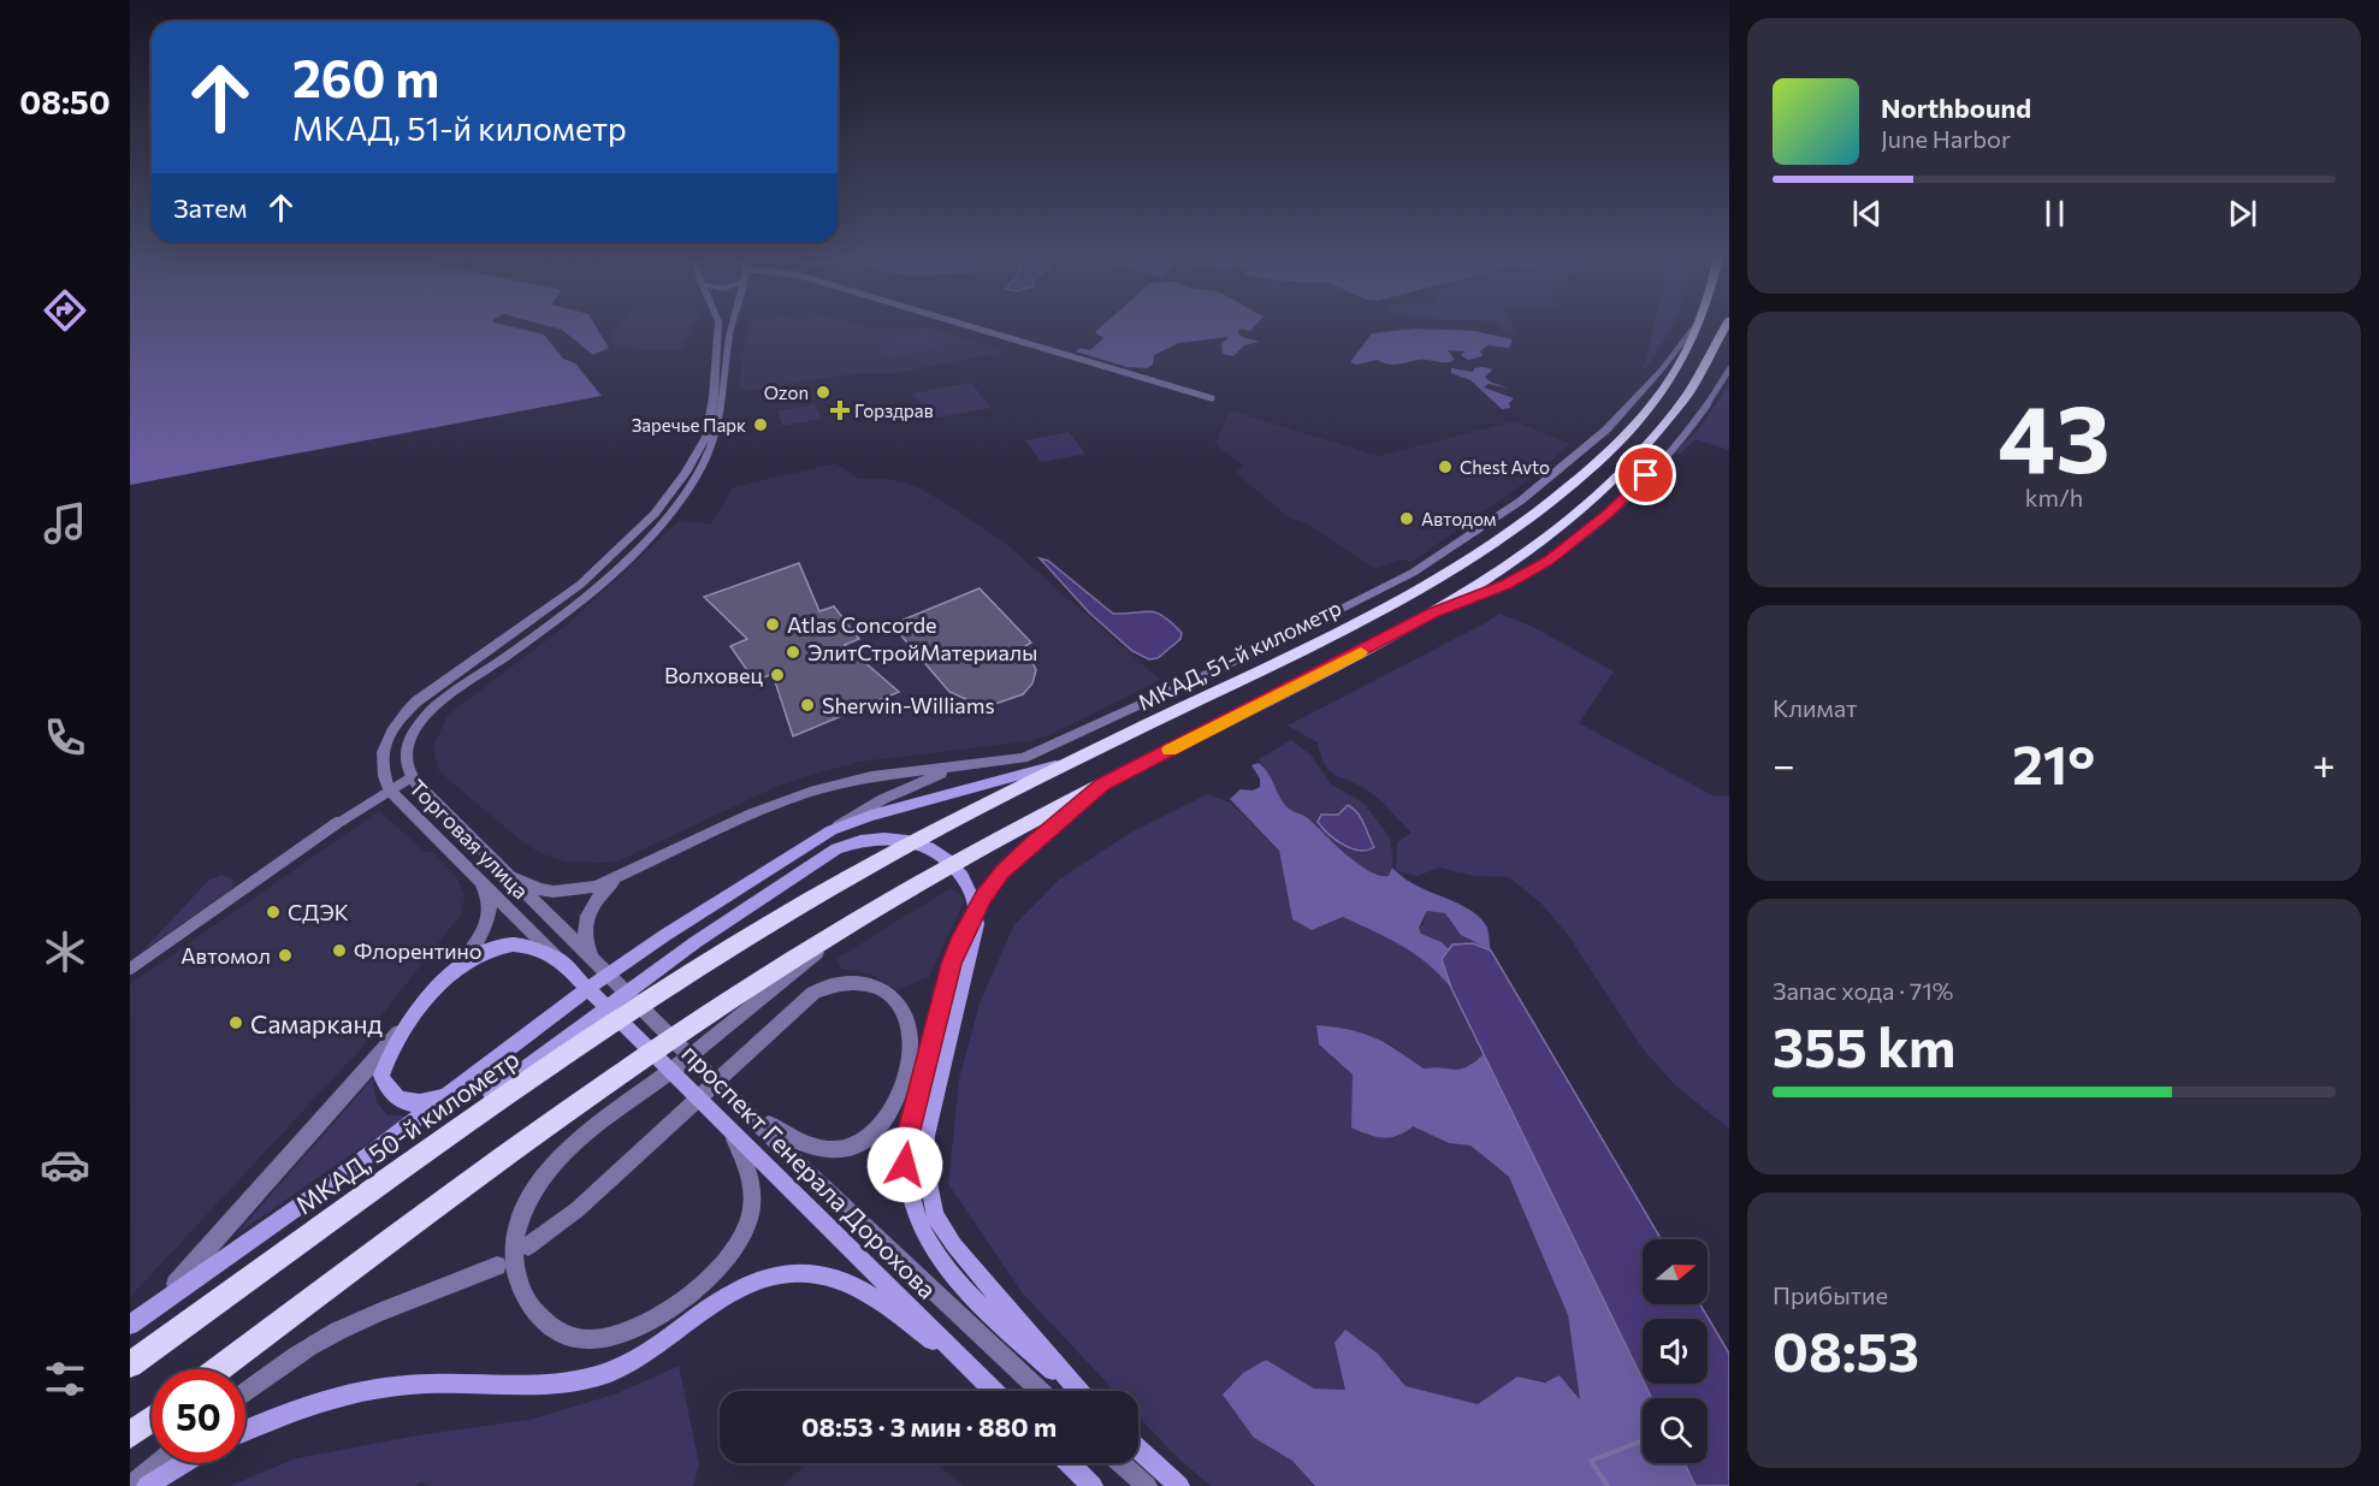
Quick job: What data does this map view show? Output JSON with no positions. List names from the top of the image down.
{
  "streets": {
    "highway": ["МКАД, 51-й километр", "МКАД, 50-й километр"],
    "main road": ["Торговая улица", "проспект Генерала Дорохова"]
  },
  "crossings": [
    ["МКАД, 51-й километр", "МКАД, 50-й километр"],
    ["Торговая улица", "проспект Генерала Дорохова"]
  ],
  "places": {
    "other": [
      "Ozon",
      "Заречье Парк",
      "Chest Avto",
      "Автодом",
      "Atlas Concorde",
      "ЭлитСтройМатериалы",
      "Волховец",
      "Sherwin-Williams",
      "СДЭК",
      "Флорентино",
      "Автомол",
      "Самарканд"
    ],
    "health": ["Горздрав"]
  },
  "north": "right",
  "page": {
    "tabs": "08:50",
    "turn": ["260 m", "МКАД, 51-й километр"],
    "song": ["Northbound", "June Harbor"],
    "then": "Затем",
    "tile": [
      ["43", "km/h"],
      "Климат",
      ["Запас хода · 71%", "355 km"],
      ["Прибытие", "08:53"]
    ],
    "heat": ["−", "21°", "+"],
    "limit": "50",
    "trip": "08:53 · 3 мин · 880 m"
  }
}
